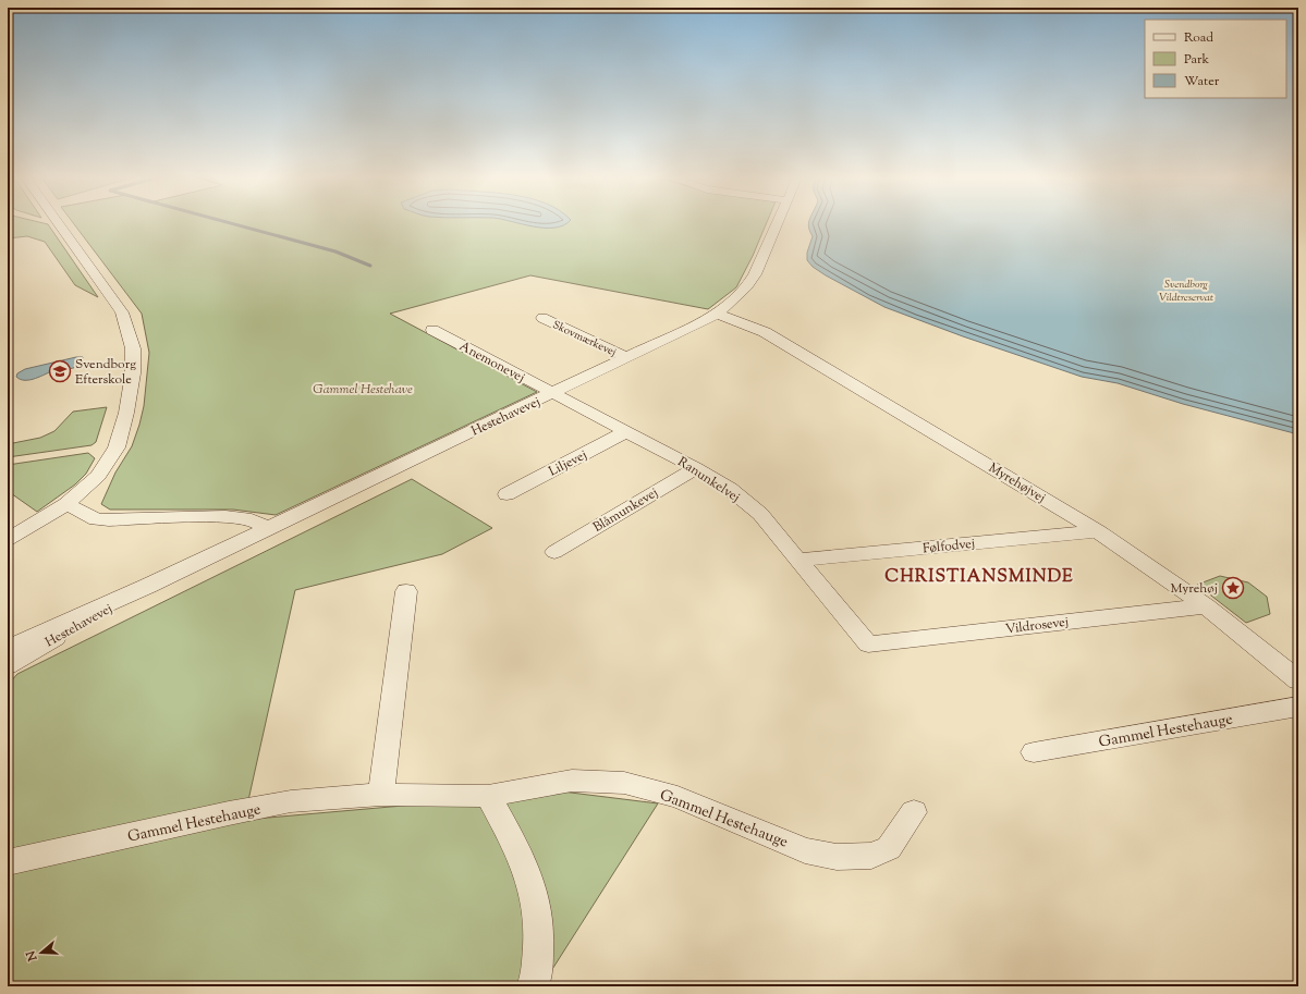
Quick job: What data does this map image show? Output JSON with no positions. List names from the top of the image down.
{
  "streets": {
    "street": [
      "Skovmærkevej",
      "Anemonevej",
      "Hestehavevej",
      "Liljevej",
      "Ranunkelvej",
      "Myrehøjvej",
      "Blåmunkevej",
      "Følfodvej",
      "Vildrosevej",
      "Gammel Hestehauge"
    ]
  },
  "crossings": [
    ["Skovmærkevej", "Hestehavevej"],
    ["Anemonevej", "Hestehavevej"],
    ["Anemonevej", "Ranunkelvej"],
    ["Hestehavevej", "Ranunkelvej"],
    ["Hestehavevej", "Myrehøjvej"],
    ["Liljevej", "Ranunkelvej"],
    ["Ranunkelvej", "Blåmunkevej"],
    ["Ranunkelvej", "Følfodvej"],
    ["Ranunkelvej", "Vildrosevej"],
    ["Myrehøjvej", "Følfodvej"],
    ["Myrehøjvej", "Vildrosevej"]
  ],
  "districts": ["CHRISTIANSMINDE"],
  "parks": ["Svendborg Vildtreservat", "Gammel Hestehave"],
  "places": {
    "school or university": ["Svendborg Efterskole"],
    "place": ["Myrehøj"]
  },
  "legend": ["Road", "Park", "Water"],
  "north": "left"
}
